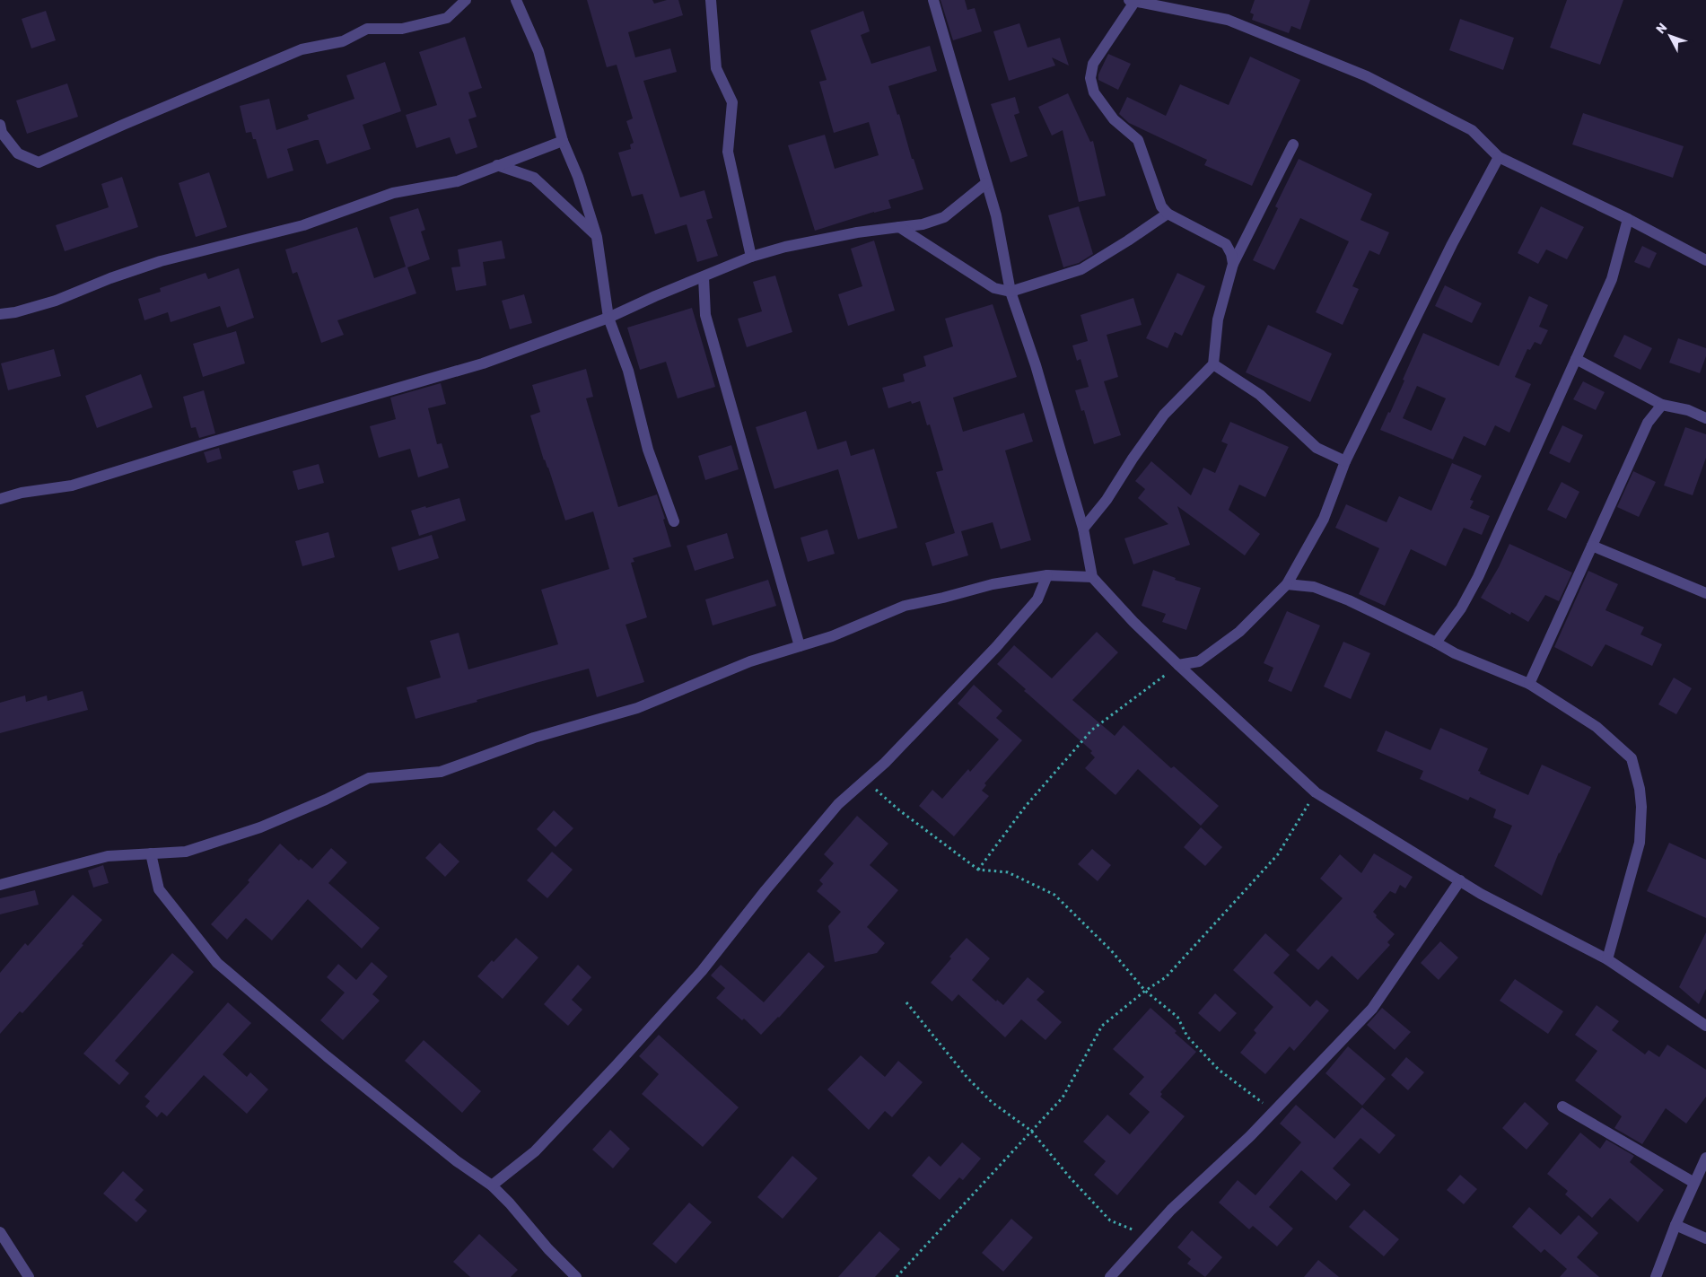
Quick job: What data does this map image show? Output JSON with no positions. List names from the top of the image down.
{
  "north": "top left"
}
